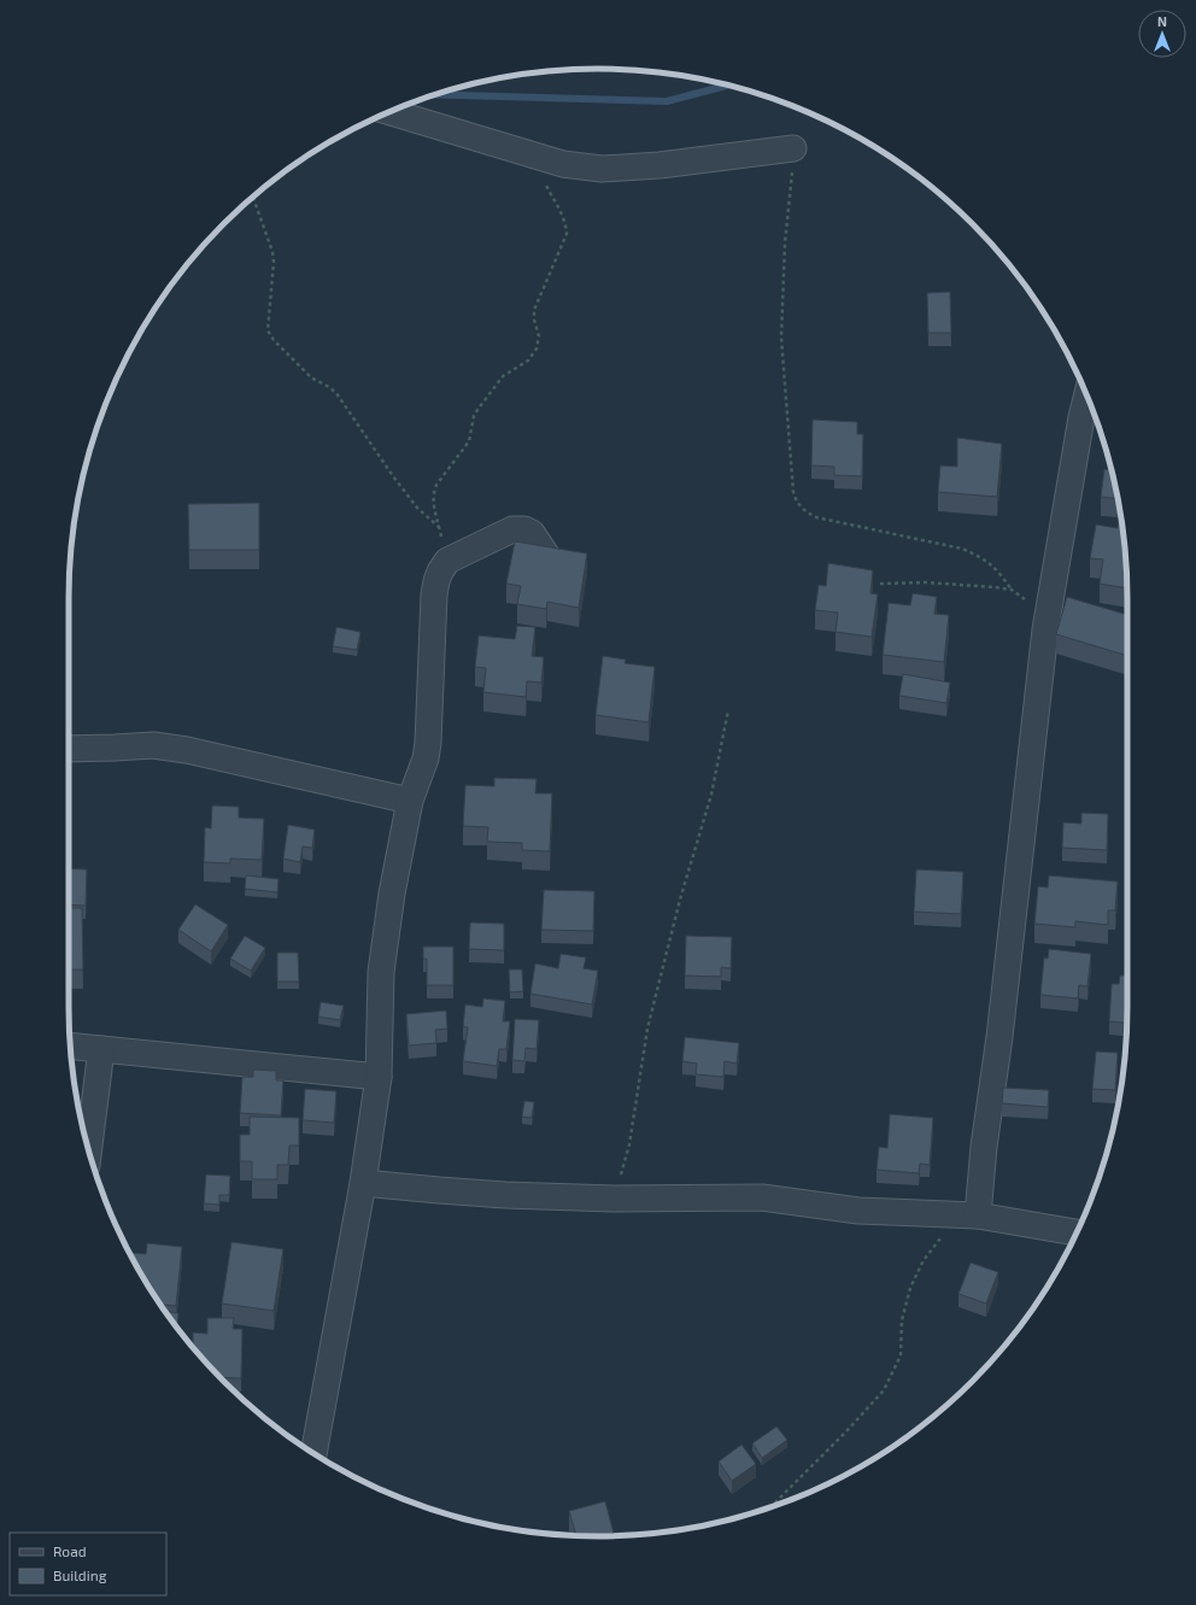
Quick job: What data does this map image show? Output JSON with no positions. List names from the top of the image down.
{
  "legend": ["Road", "Building"],
  "north": "top"
}
